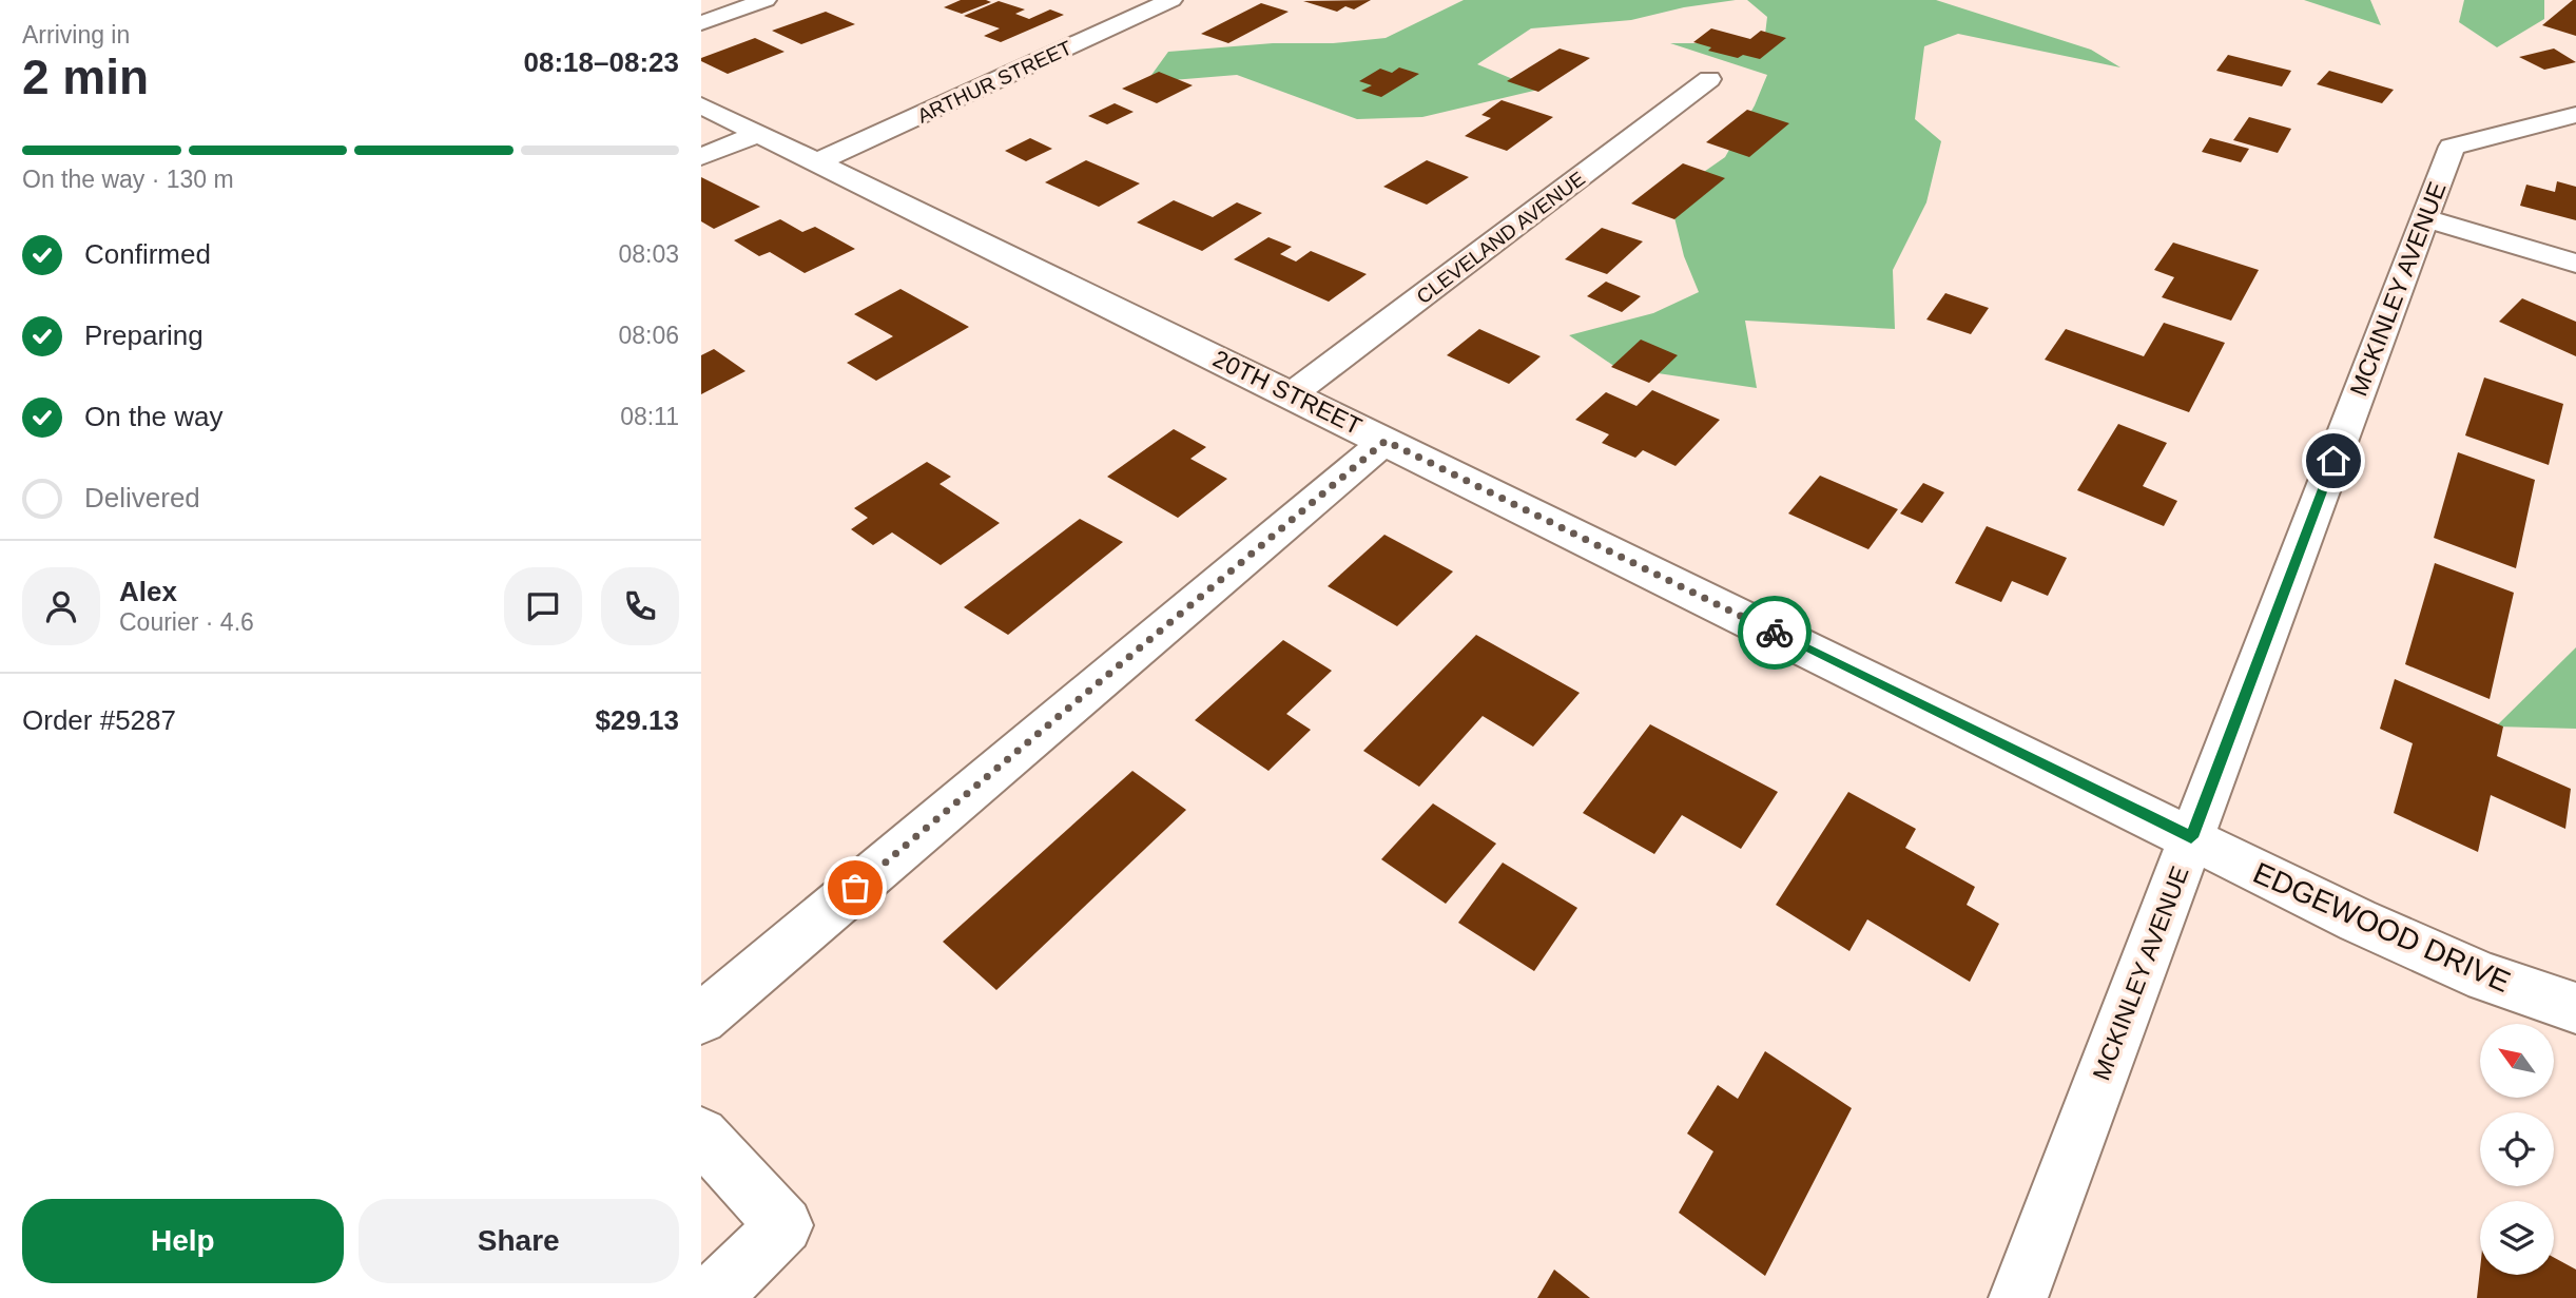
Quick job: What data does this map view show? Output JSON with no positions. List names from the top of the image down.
{
  "streets": {
    "street": [
      "ARTHUR STREET",
      "CLEVELAND AVENUE",
      "MCKINLEY AVENUE",
      "20TH STREET",
      "EDGEWOOD DRIVE"
    ]
  },
  "crossings": [
    ["ARTHUR STREET", "20TH STREET"],
    ["CLEVELAND AVENUE", "20TH STREET"],
    ["MCKINLEY AVENUE", "20TH STREET"],
    ["MCKINLEY AVENUE", "EDGEWOOD DRIVE"],
    ["20TH STREET", "EDGEWOOD DRIVE"]
  ],
  "north": "top left",
  "page": {
    "heading": ["2 min", "Arriving in", "08:18–08:23"],
    "panel": [
      "Alex",
      "Courier · 4.6",
      "Order #5287",
      "$29.13"
    ],
    "bar": "On the way · 130 m",
    "list": [
      ["Confirmed", "08:03"],
      ["Preparing", "08:06"],
      ["On the way", "08:11"],
      "Delivered"
    ],
    "buttons": ["Help", "Share"]
  }
}
